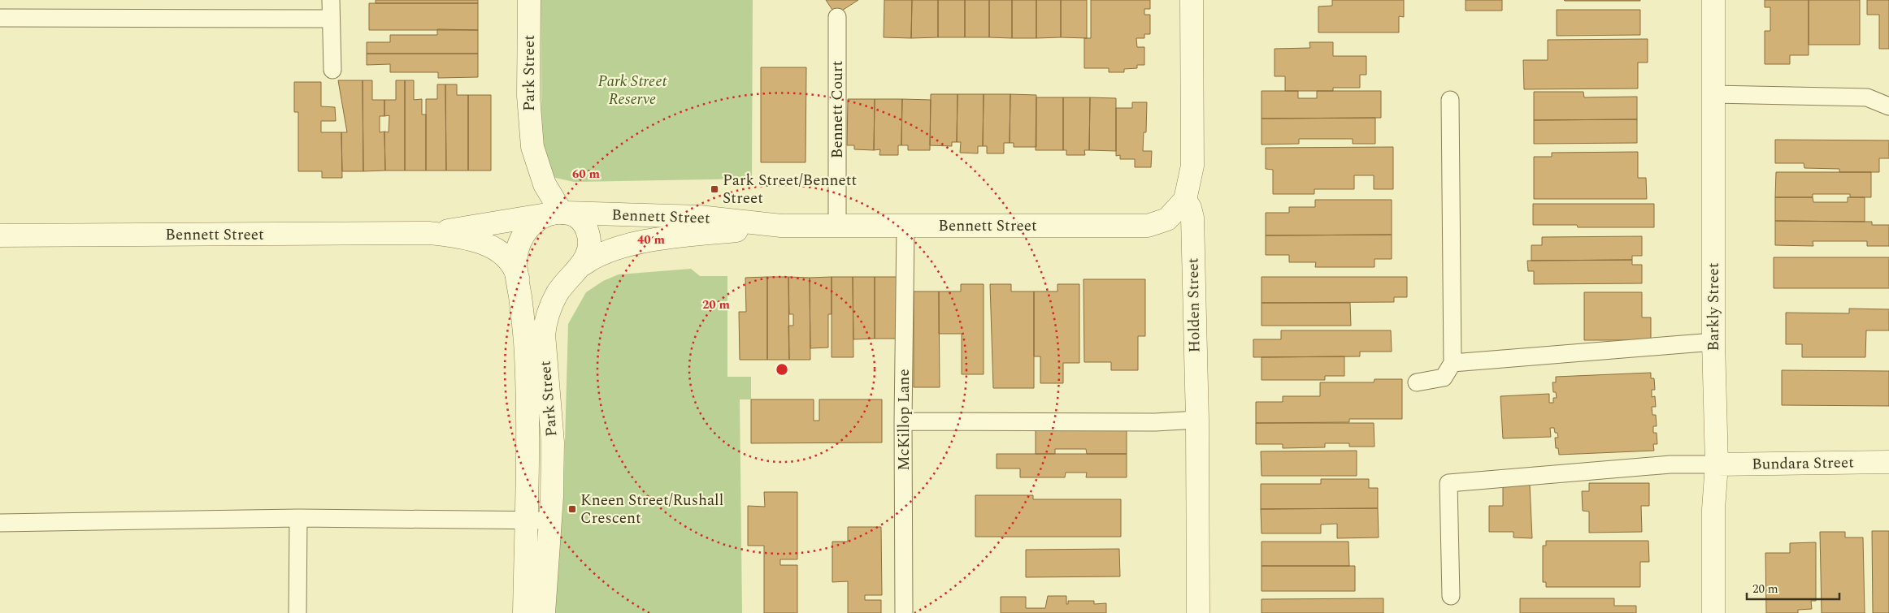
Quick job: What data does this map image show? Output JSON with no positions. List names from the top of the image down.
{
  "streets": {
    "street": [
      "Park Street",
      "Bennett Street",
      "Holden Street",
      "Barkly Street",
      "Bundara Street"
    ],
    "lane": ["Bennett Court", "McKillop Lane"]
  },
  "crossings": [
    ["Park Street", "Bennett Street"],
    ["Bennett Court", "Bennett Street"],
    ["Bennett Street", "Holden Street"],
    ["Bennett Street", "McKillop Lane"],
    ["Barkly Street", "Bundara Street"]
  ],
  "parks": ["Park Street Reserve"],
  "places": {
    "transit": ["Park Street/Bennett Street", "Kneen Street/Rushall Crescent"]
  },
  "scale_bar": "20 m",
  "rings": ["60 m", "40 m", "20 m"]
}
